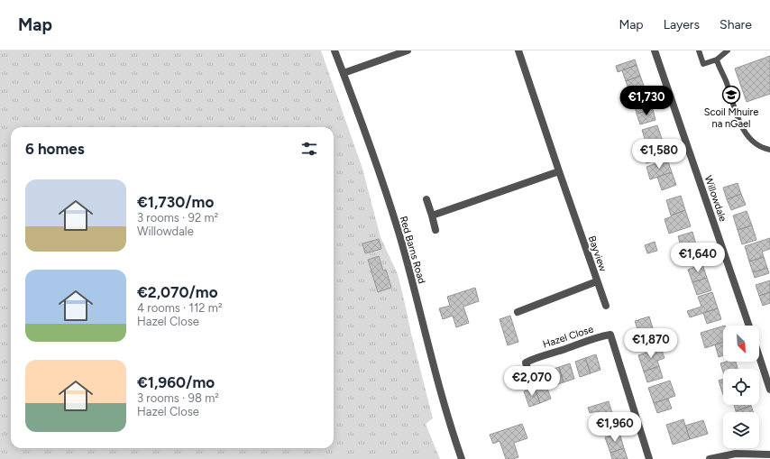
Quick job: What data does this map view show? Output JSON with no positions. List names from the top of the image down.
{
  "streets": {
    "street": [
      "Willowdale",
      "Red Barns Road",
      "Bayview",
      "Hazel Close"
    ]
  },
  "places": {
    "school or university": ["Scoil Mhuire na nGael"]
  },
  "north": "bottom right",
  "page": {
    "header": "Map",
    "nav": ["Map", "Layers", "Share"],
    "price": [
      "€1,730",
      "€1,580",
      "€1,640",
      "€1,870",
      "€2,070",
      "€1,960"
    ],
    "heading": "6 homes",
    "list": [
      {
        "name": "€1,730/mo",
        "note": "3 rooms · 92 m² · Willowdale"
      },
      {
        "name": "€2,070/mo",
        "note": "4 rooms · 112 m² · Hazel Close"
      },
      {
        "name": "€1,960/mo",
        "note": "3 rooms · 98 m² · Hazel Close"
      }
    ]
  }
}
